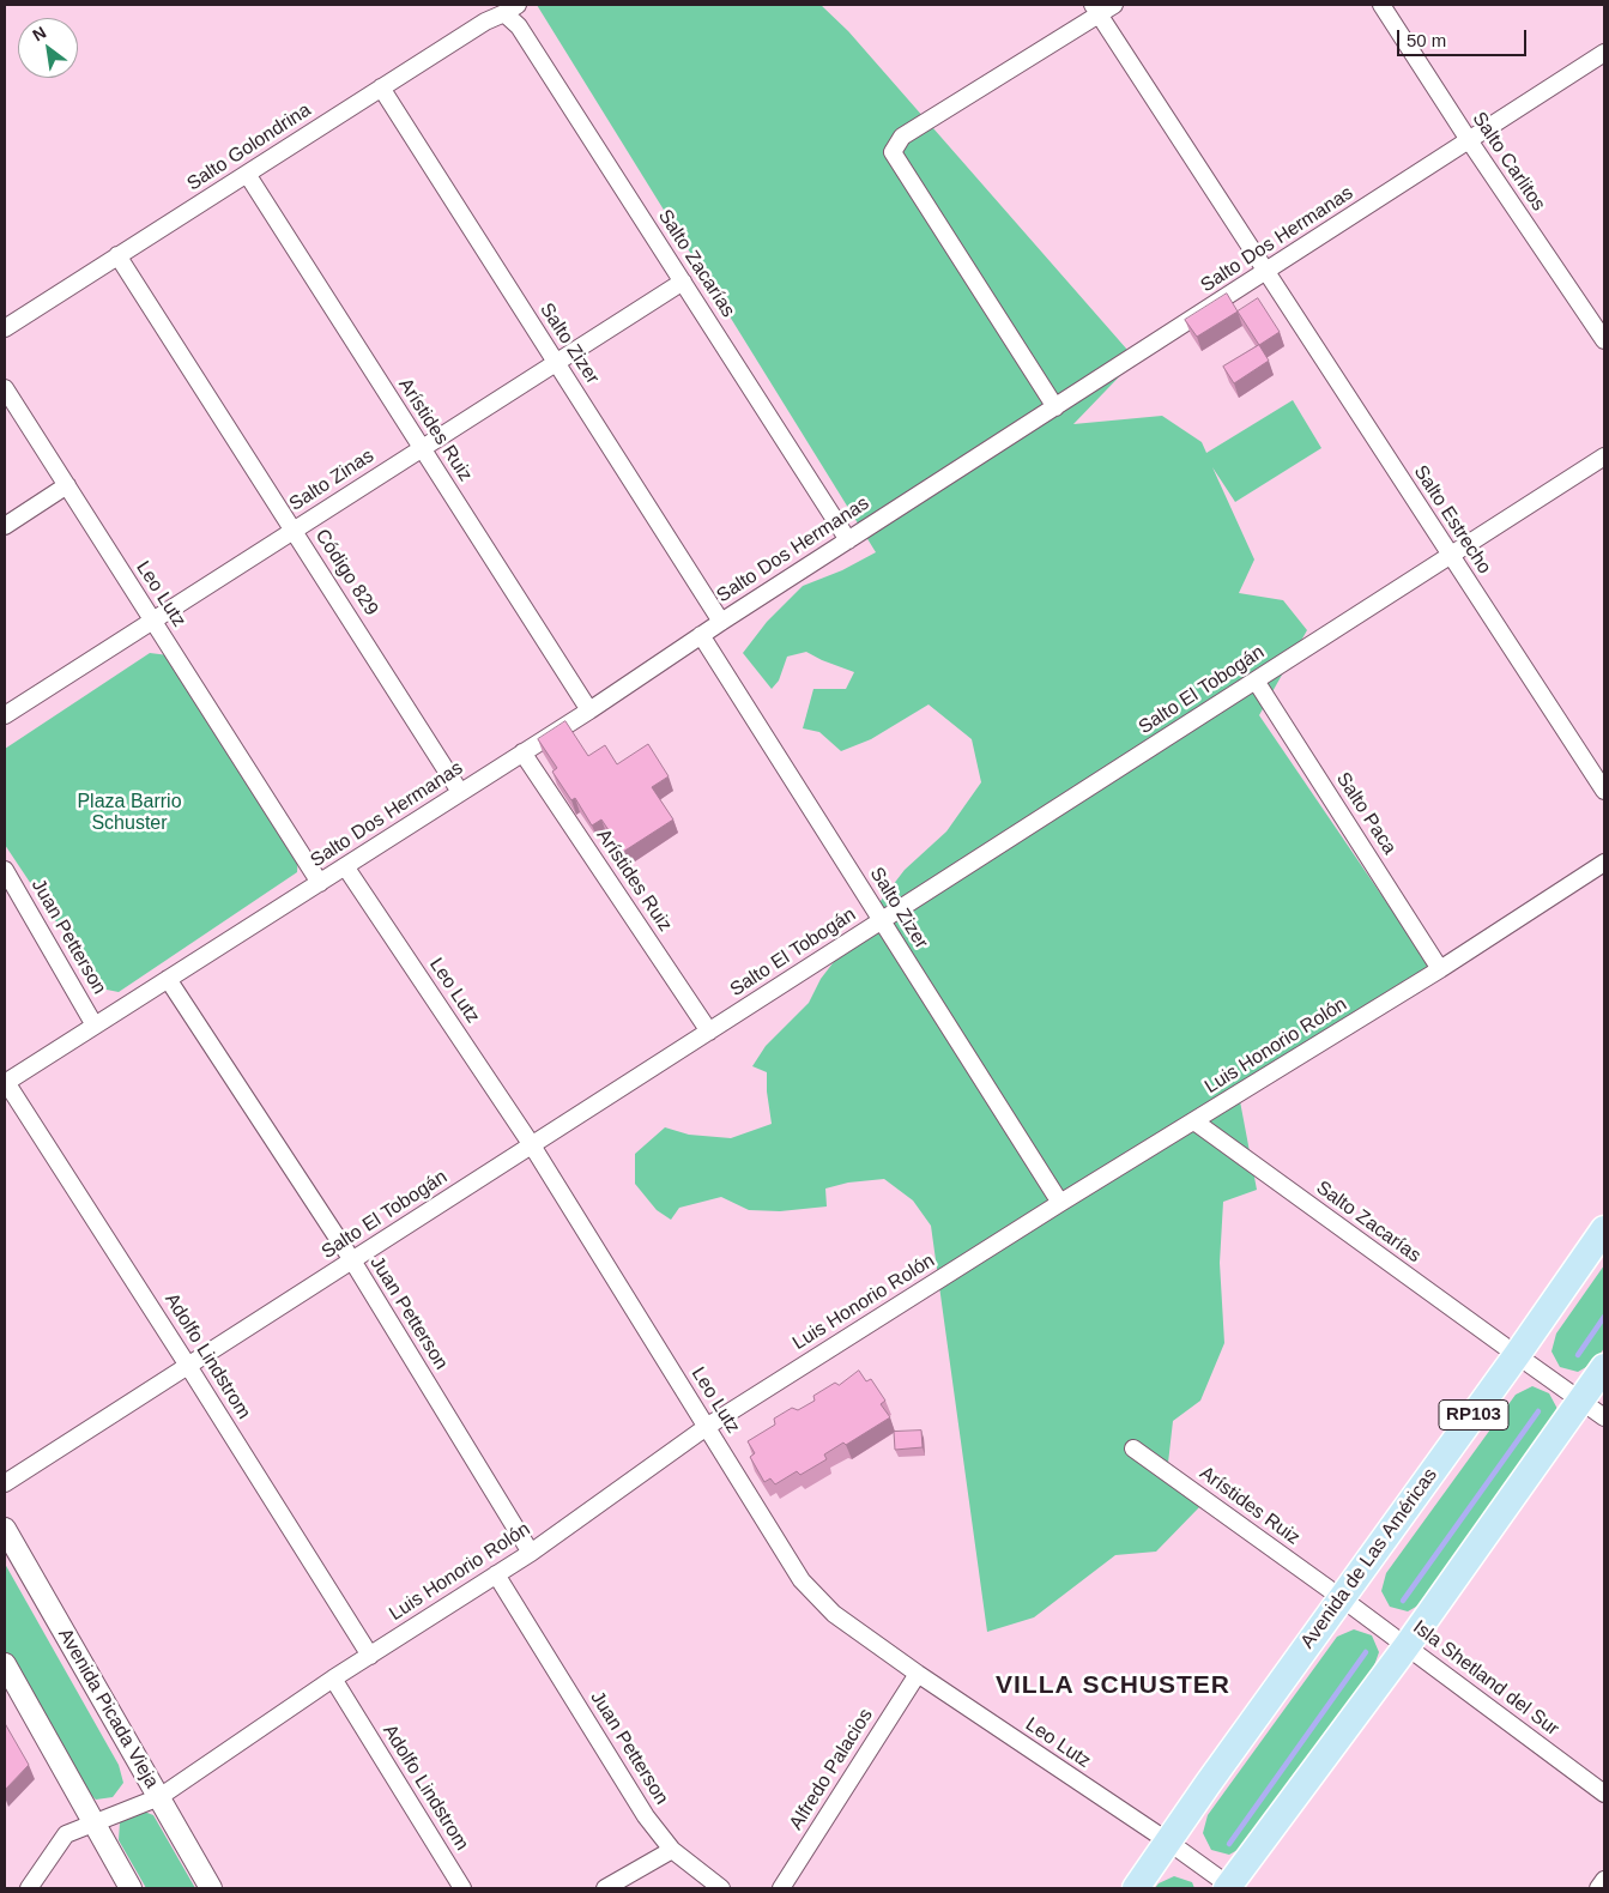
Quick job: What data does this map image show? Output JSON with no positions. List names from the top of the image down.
{
  "streets": {
    "main road": ["RP103", "Avenida de Las Américas"],
    "street": [
      "Salto Golondrina",
      "Salto Carlitos",
      "Salto Dos Hermanas",
      "Salto Zacarías",
      "Salto Zizer",
      "Arístides Ruiz",
      "Salto Zinas",
      "Salto Estrecho",
      "Código 829",
      "Leo Lutz",
      "Salto El Tobogán",
      "Salto Paca",
      "Juan Petterson",
      "Luis Honorio Rolón",
      "Adolfo Lindstrom",
      "Isla Shetland del Sur",
      "Avenida Picada Vieja",
      "Alfredo Palacios"
    ]
  },
  "crossings": [
    ["Salto Golondrina", "Salto Zacarías"],
    ["Salto Golondrina", "Salto Zizer"],
    ["Salto Golondrina", "Arístides Ruiz"],
    ["Salto Golondrina", "Código 829"],
    ["Salto Carlitos", "Salto Dos Hermanas"],
    ["Salto Dos Hermanas", "Salto Zacarías"],
    ["Salto Dos Hermanas", "Salto Zizer"],
    ["Salto Dos Hermanas", "Arístides Ruiz"],
    ["Salto Dos Hermanas", "Salto Estrecho"],
    ["Salto Dos Hermanas", "Código 829"],
    ["Salto Dos Hermanas", "Leo Lutz"],
    ["Salto Dos Hermanas", "Juan Petterson"],
    ["Salto Dos Hermanas", "Adolfo Lindstrom"],
    ["Salto Zacarías", "Salto Zinas"],
    ["Salto Zacarías", "Luis Honorio Rolón"],
    ["Salto Zacarías", "Avenida de Las Américas"],
    ["Salto Zizer", "Salto Zinas"],
    ["Salto Zizer", "Salto El Tobogán"],
    ["Salto Zizer", "Luis Honorio Rolón"],
    ["Arístides Ruiz", "Salto Zinas"],
    ["Arístides Ruiz", "Salto El Tobogán"],
    ["Arístides Ruiz", "Avenida de Las Américas"],
    ["Arístides Ruiz", "Isla Shetland del Sur"],
    ["Salto Zinas", "Código 829"],
    ["Salto Zinas", "Leo Lutz"],
    ["Salto Estrecho", "Salto El Tobogán"],
    ["Leo Lutz", "Salto El Tobogán"],
    ["Leo Lutz", "Luis Honorio Rolón"],
    ["Leo Lutz", "Avenida de Las Américas"],
    ["Leo Lutz", "Alfredo Palacios"],
    ["Salto El Tobogán", "Salto Paca"],
    ["Salto El Tobogán", "Juan Petterson"],
    ["Salto El Tobogán", "Adolfo Lindstrom"],
    ["Salto Paca", "Luis Honorio Rolón"],
    ["Juan Petterson", "Luis Honorio Rolón"],
    ["Luis Honorio Rolón", "Adolfo Lindstrom"],
    ["Luis Honorio Rolón", "Avenida Picada Vieja"],
    ["Avenida de Las Américas", "Isla Shetland del Sur"]
  ],
  "districts": ["VILLA SCHUSTER"],
  "parks": ["Plaza Barrio Schuster"],
  "scale_bar": "50 m",
  "north": "top left"
}
